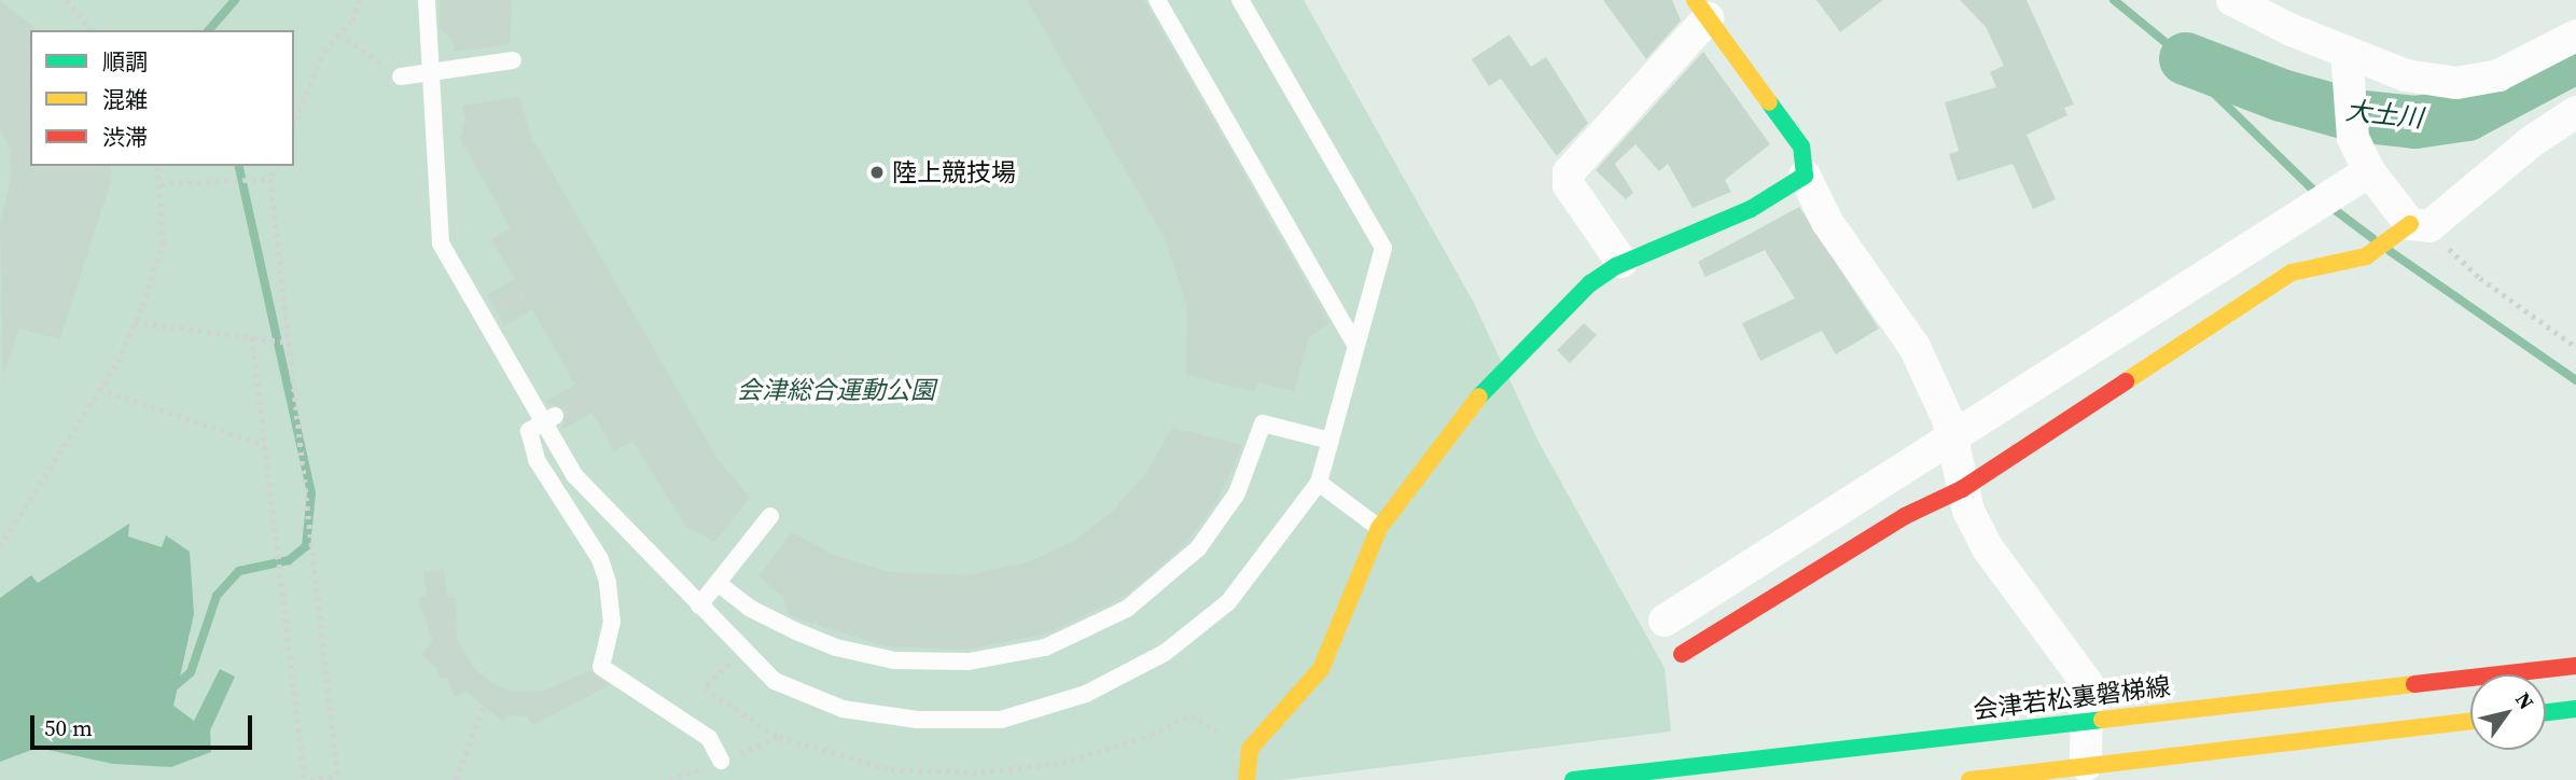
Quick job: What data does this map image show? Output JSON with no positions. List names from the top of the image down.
{
  "streets": {
    "street": ["会津若松裏磐梯線"]
  },
  "water": ["大土川"],
  "parks": ["会津総合運動公園"],
  "places": ["陸上競技場"],
  "legend": ["順調", "混雑", "渋滞"],
  "scale_bar": "50 m",
  "north": "top right"
}
